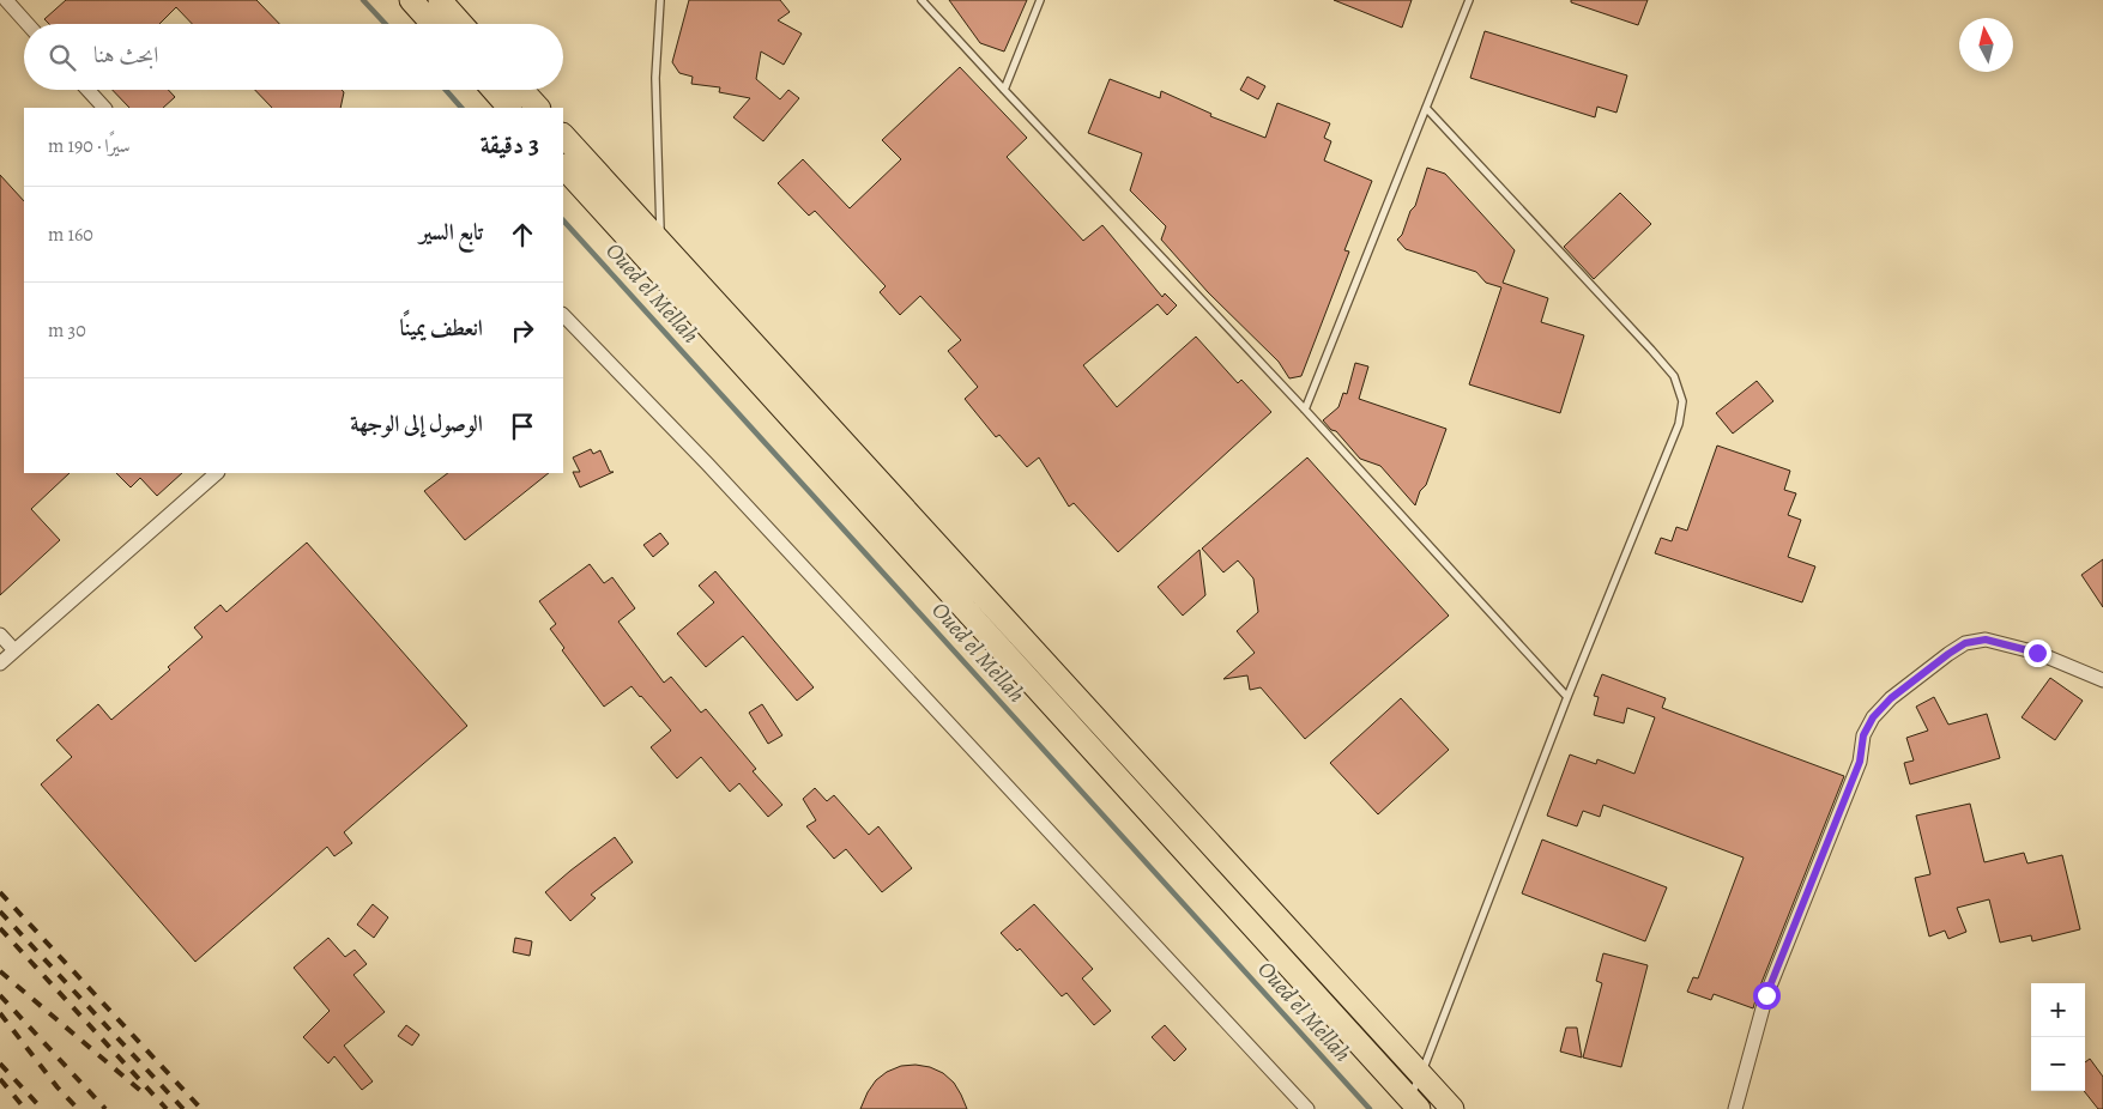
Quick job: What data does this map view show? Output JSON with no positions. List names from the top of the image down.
{
  "water": ["Oued el Mellah"],
  "north": "top",
  "page": {
    "search": "ابحث هنا",
    "heading": ["3 دقيقة", "سيرًا · 190 m"],
    "list": [
      ["تابع السير", "160 m"],
      ["انعطف يمينًا", "30 m"],
      "الوصول إلى الوجهة"
    ],
    "map_buttons": ["+", "−"]
  }
}
